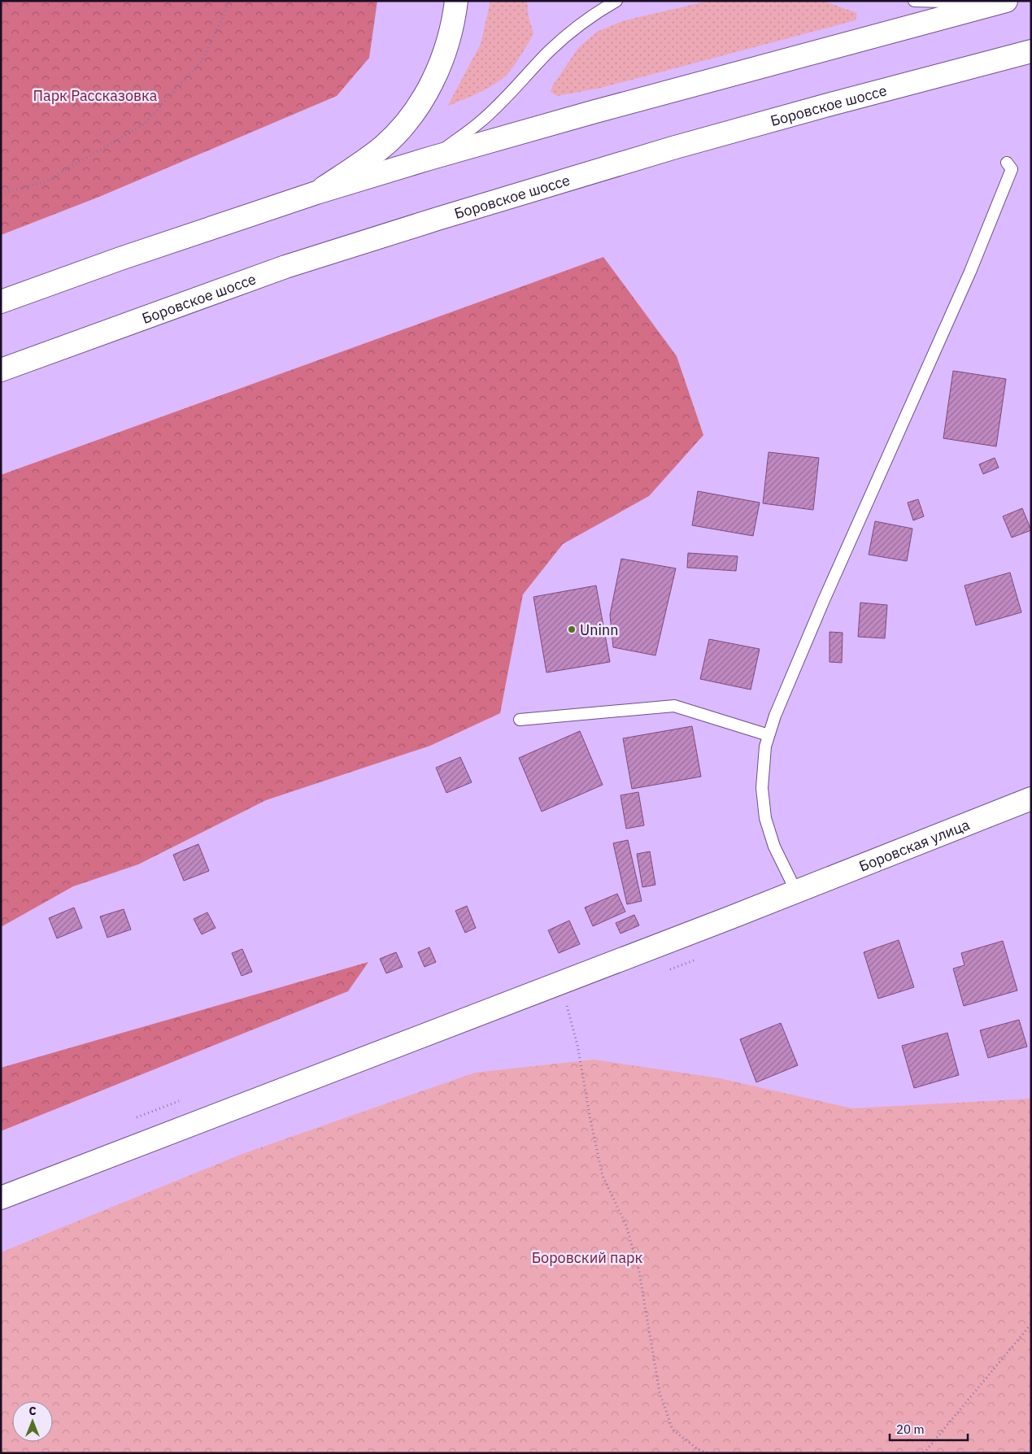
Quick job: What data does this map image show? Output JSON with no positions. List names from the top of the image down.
{
  "streets": {
    "main road": ["Боровское шоссе", "Боровская улица"]
  },
  "parks": ["Парк Рассказовка", "Боровский парк"],
  "places": ["Uninn"],
  "scale_bar": "20 m",
  "north": "top"
}
